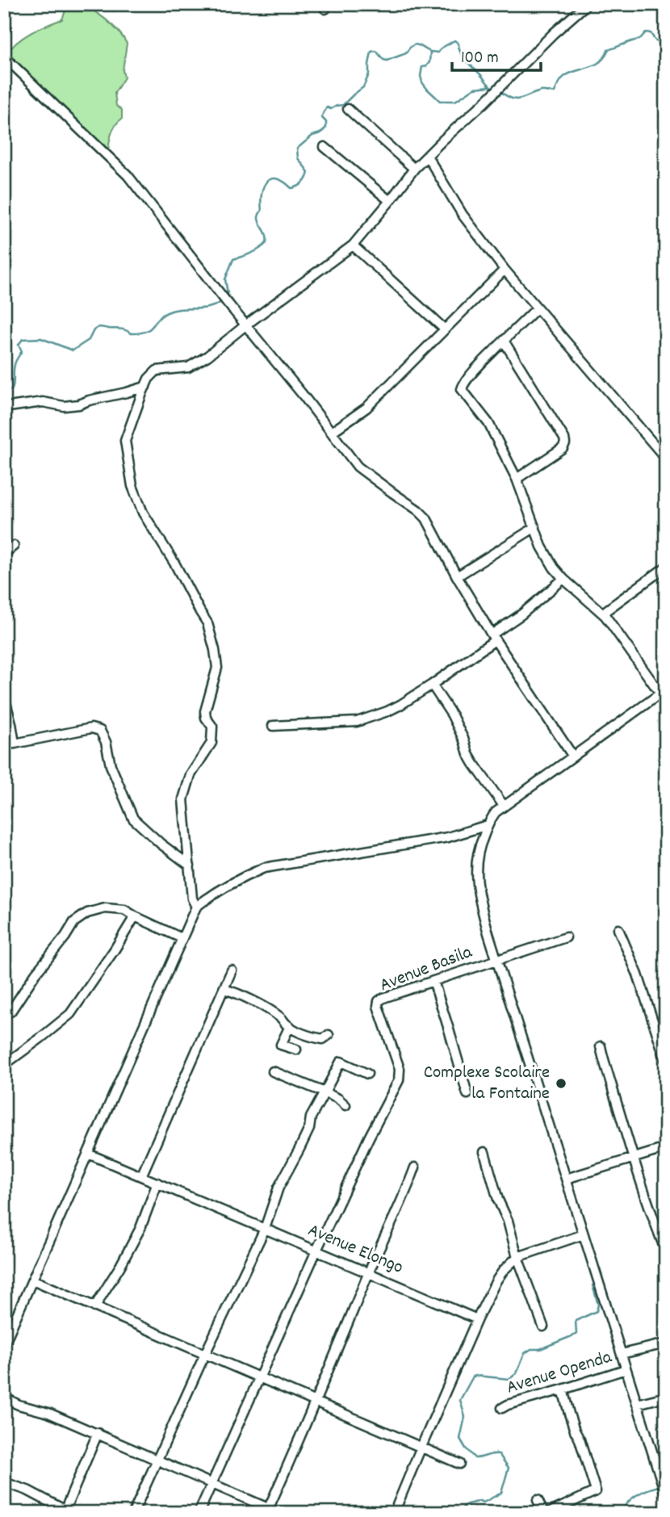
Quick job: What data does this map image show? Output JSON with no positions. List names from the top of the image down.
{
  "streets": {
    "street": ["Avenue Basila", "Avenue Elongo", "Avenue Openda"]
  },
  "crossings": [
    ["Avenue Basila", "Avenue Elongo"]
  ],
  "places": ["Complexe Scolaire la Fontaine"],
  "scale_bar": "100 m"
}
